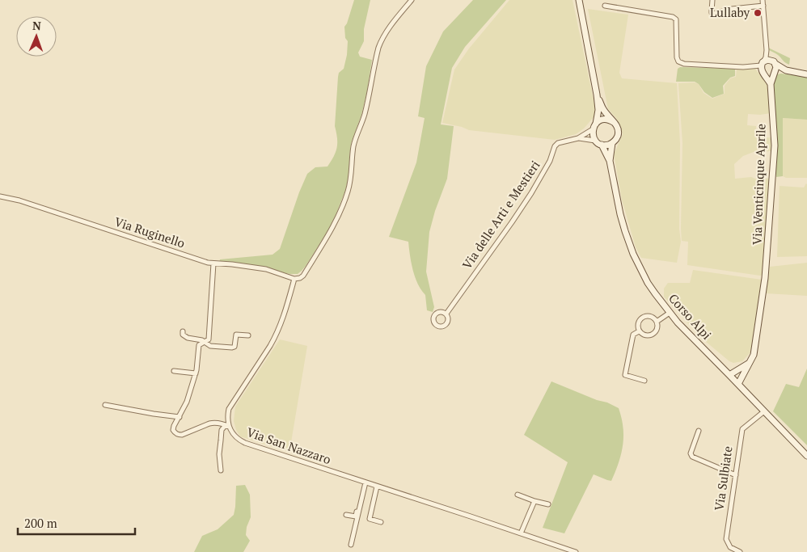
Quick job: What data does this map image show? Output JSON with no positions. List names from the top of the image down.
{
  "streets": {
    "main road": ["Via Venticinque Aprile", "Corso Alpi"],
    "street": [
      "Via delle Arti e Mestieri",
      "Via Ruginello",
      "Via San Nazzaro",
      "Via Sulbiate"
    ]
  },
  "crossings": [
    ["Via delle Arti e Mestieri", "Corso Alpi"],
    ["Corso Alpi", "Via Sulbiate"]
  ],
  "places": ["Lullaby"],
  "scale_bar": "200 m",
  "north": "top"
}
